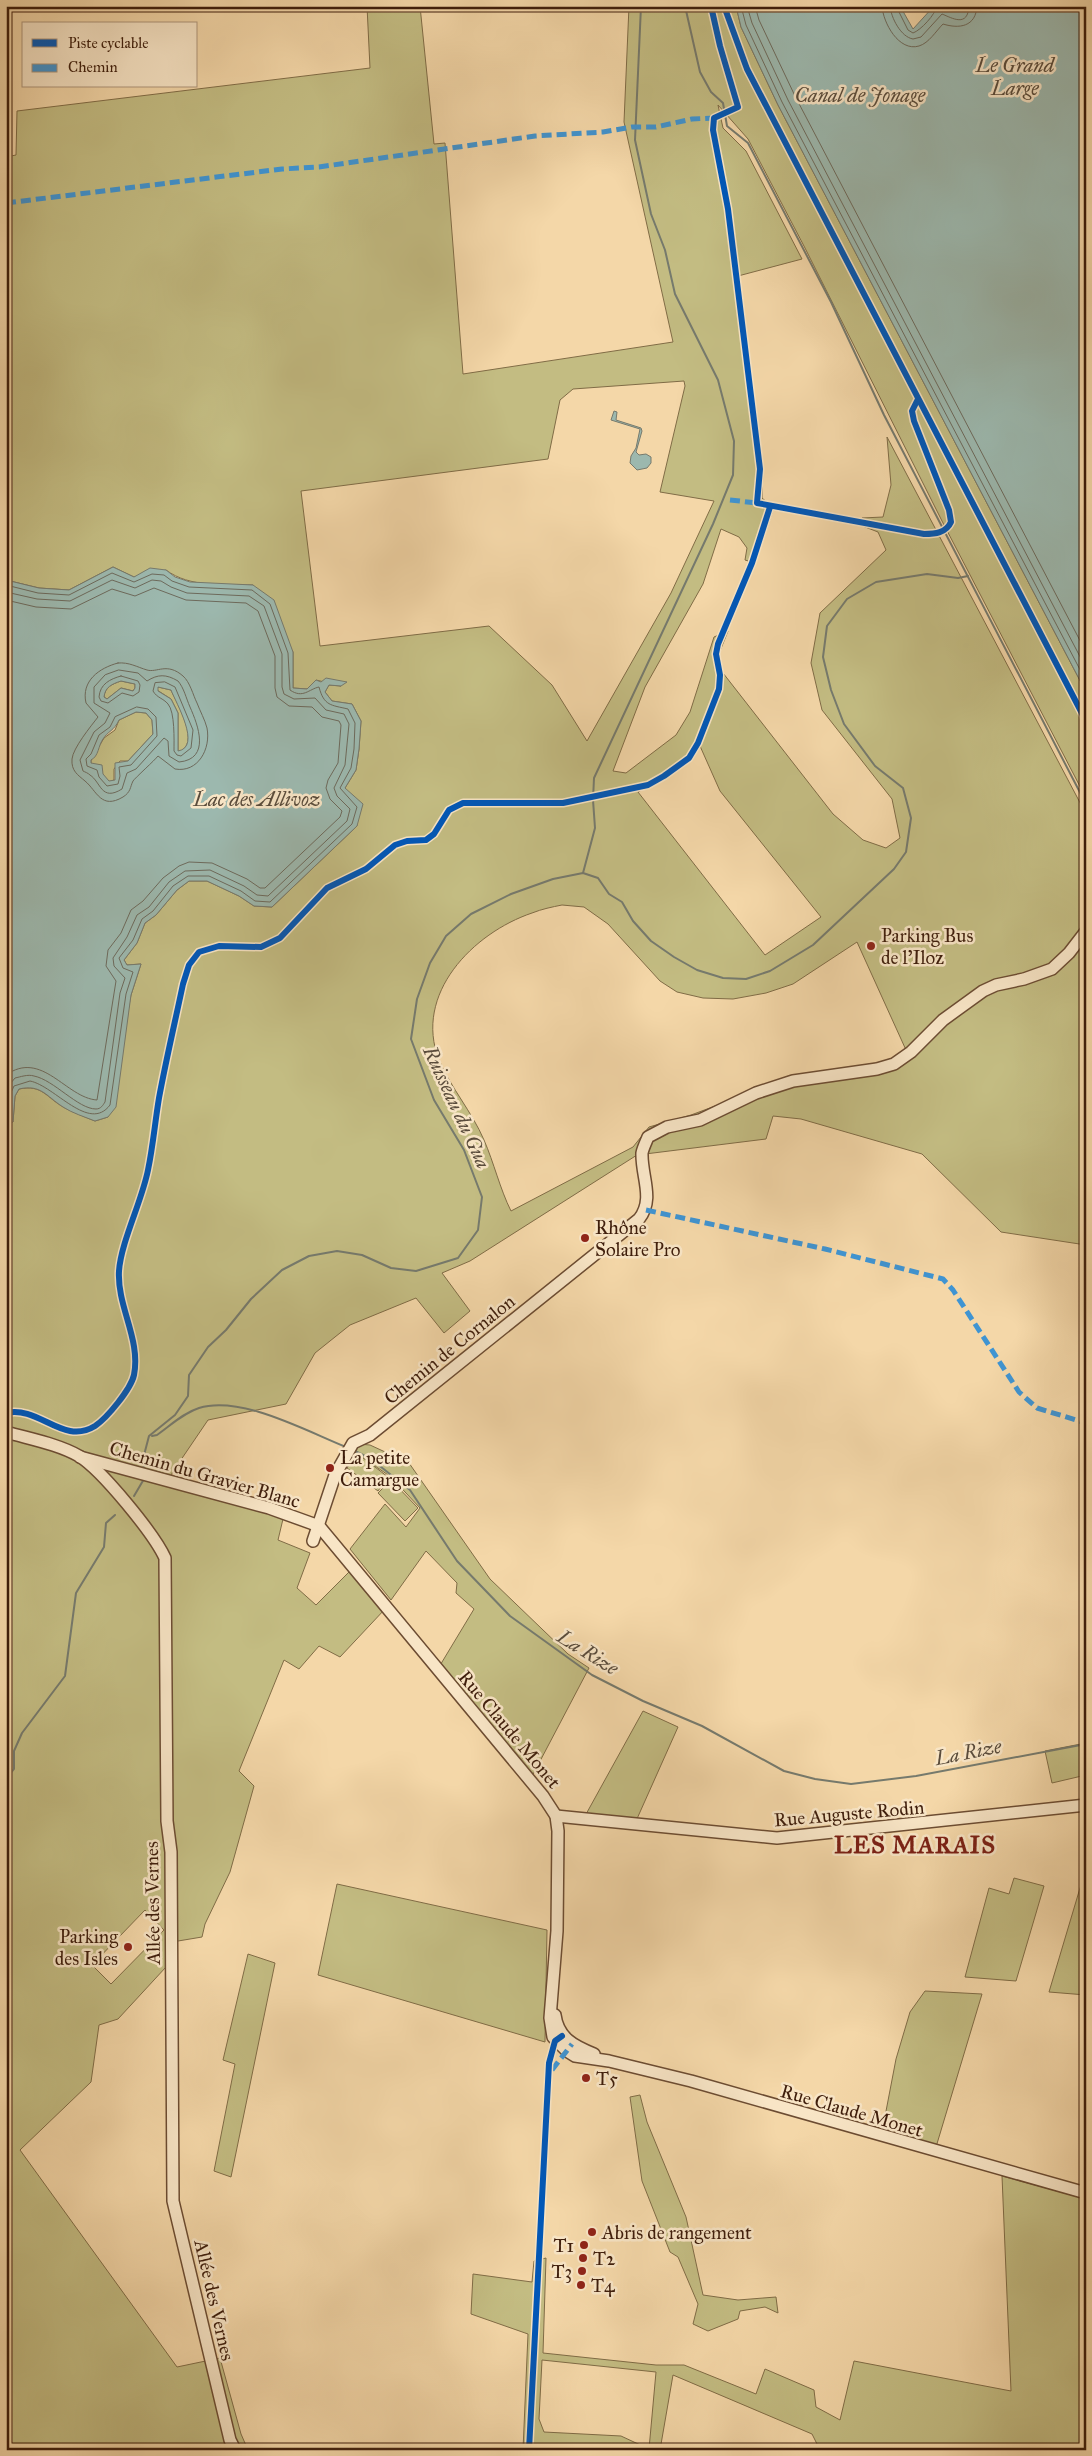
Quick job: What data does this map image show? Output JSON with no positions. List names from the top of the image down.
{
  "streets": {
    "street": [
      "Chemin de Cornalon",
      "Chemin du Gravier Blanc",
      "Rue Claude Monet",
      "Rue Auguste Rodin",
      "Allée des Vernes"
    ]
  },
  "crossings": [
    ["Chemin de Cornalon", "Chemin du Gravier Blanc"],
    ["Chemin de Cornalon", "Rue Claude Monet"],
    ["Chemin du Gravier Blanc", "Rue Claude Monet"],
    ["Chemin du Gravier Blanc", "Allée des Vernes"],
    ["Rue Claude Monet", "Rue Auguste Rodin"]
  ],
  "districts": ["LES MARAIS"],
  "water": [
    "Le Grand Large",
    "Canal de Jonage",
    "Lac des Allivoz",
    "Ruisseau du Gua",
    "La Rize"
  ],
  "places": [
    "Parking Bus de l'Iloz",
    "Rhône Solaire Pro",
    "La petite Camargue",
    "Parking des Isles",
    "T5",
    "Abris de rangement",
    "T1",
    "T2",
    "T3",
    "T4"
  ],
  "legend": ["Piste cyclable", "Chemin"]
}
